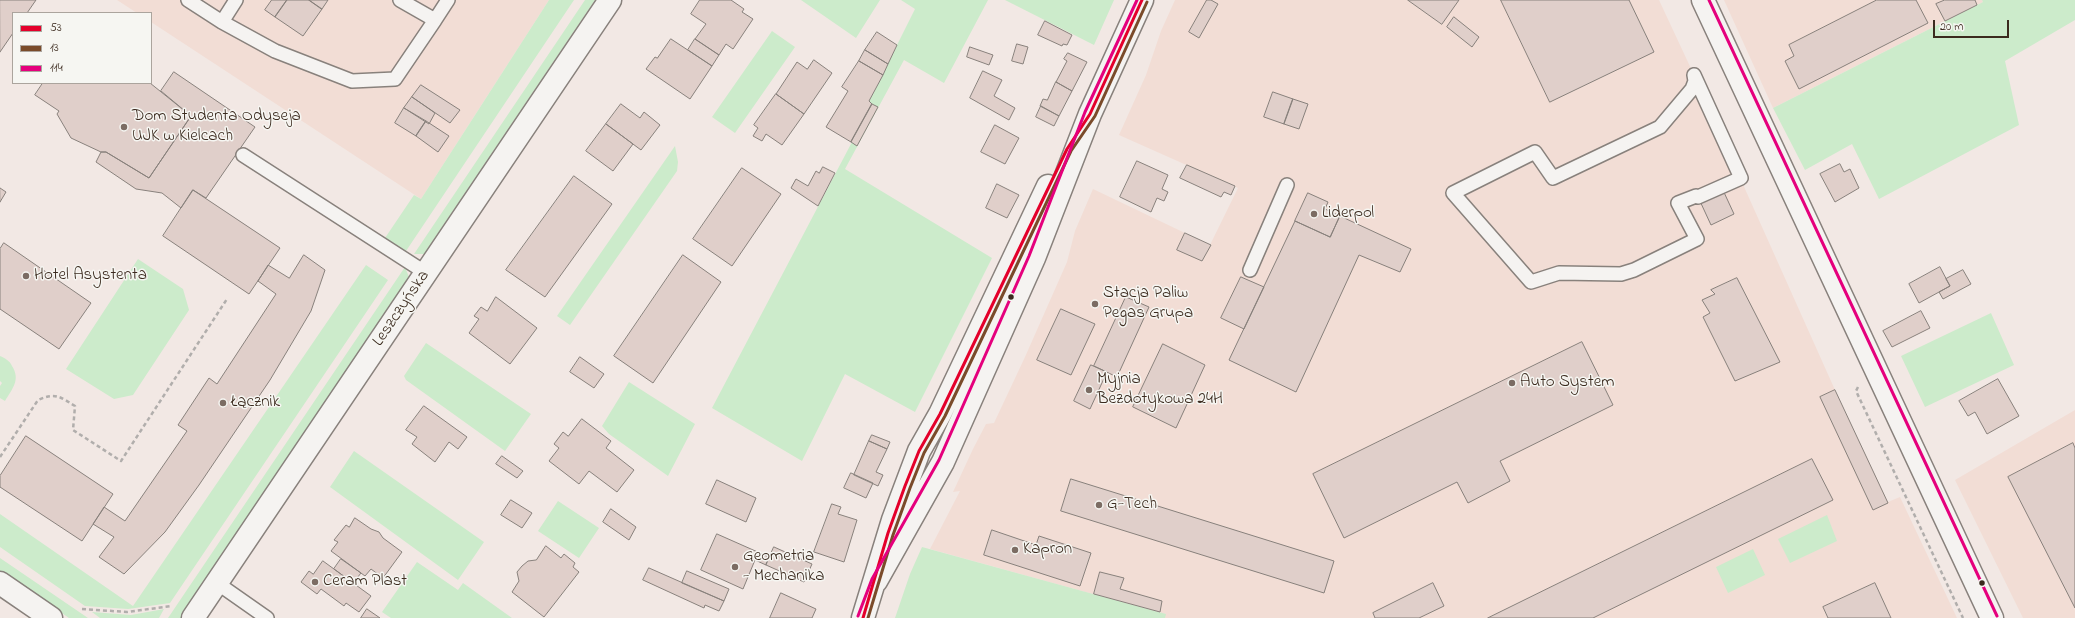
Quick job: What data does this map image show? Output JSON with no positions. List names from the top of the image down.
{
  "streets": {
    "street": ["Leszczyńska"]
  },
  "places": [
    "Dom Studenta Odyseja UJK w Kielcach",
    "Liderpol",
    "Hotel Asystenta",
    "Stacja Paliw Pegas Grupa",
    "Auto System",
    "Myjnia Bezdotykowa 24H",
    "Łącznik",
    "G-Tech",
    "Kapron",
    "Geometria - Mechanika",
    "Ceram Plast"
  ],
  "lines": ["transit line 53", "transit line 114", "transit line 13"],
  "legend": ["53", "13", "114"],
  "scale_bar": "20 m"
}
